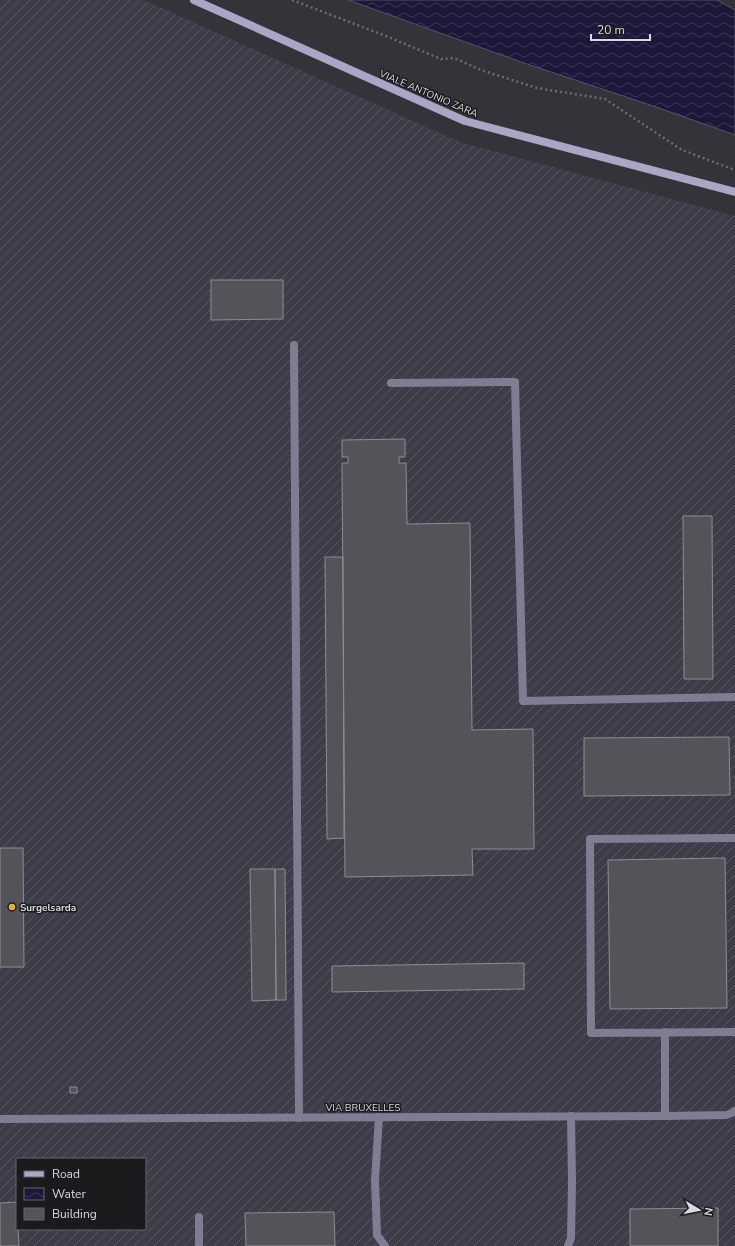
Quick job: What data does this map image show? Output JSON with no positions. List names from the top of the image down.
{
  "streets": {
    "main road": ["VIALE ANTONIO ZARA"],
    "street": ["VIA BRUXELLES"]
  },
  "places": ["Surgelsarda"],
  "legend": ["Road", "Water", "Building"],
  "scale_bar": "20 m",
  "north": "right"
}
